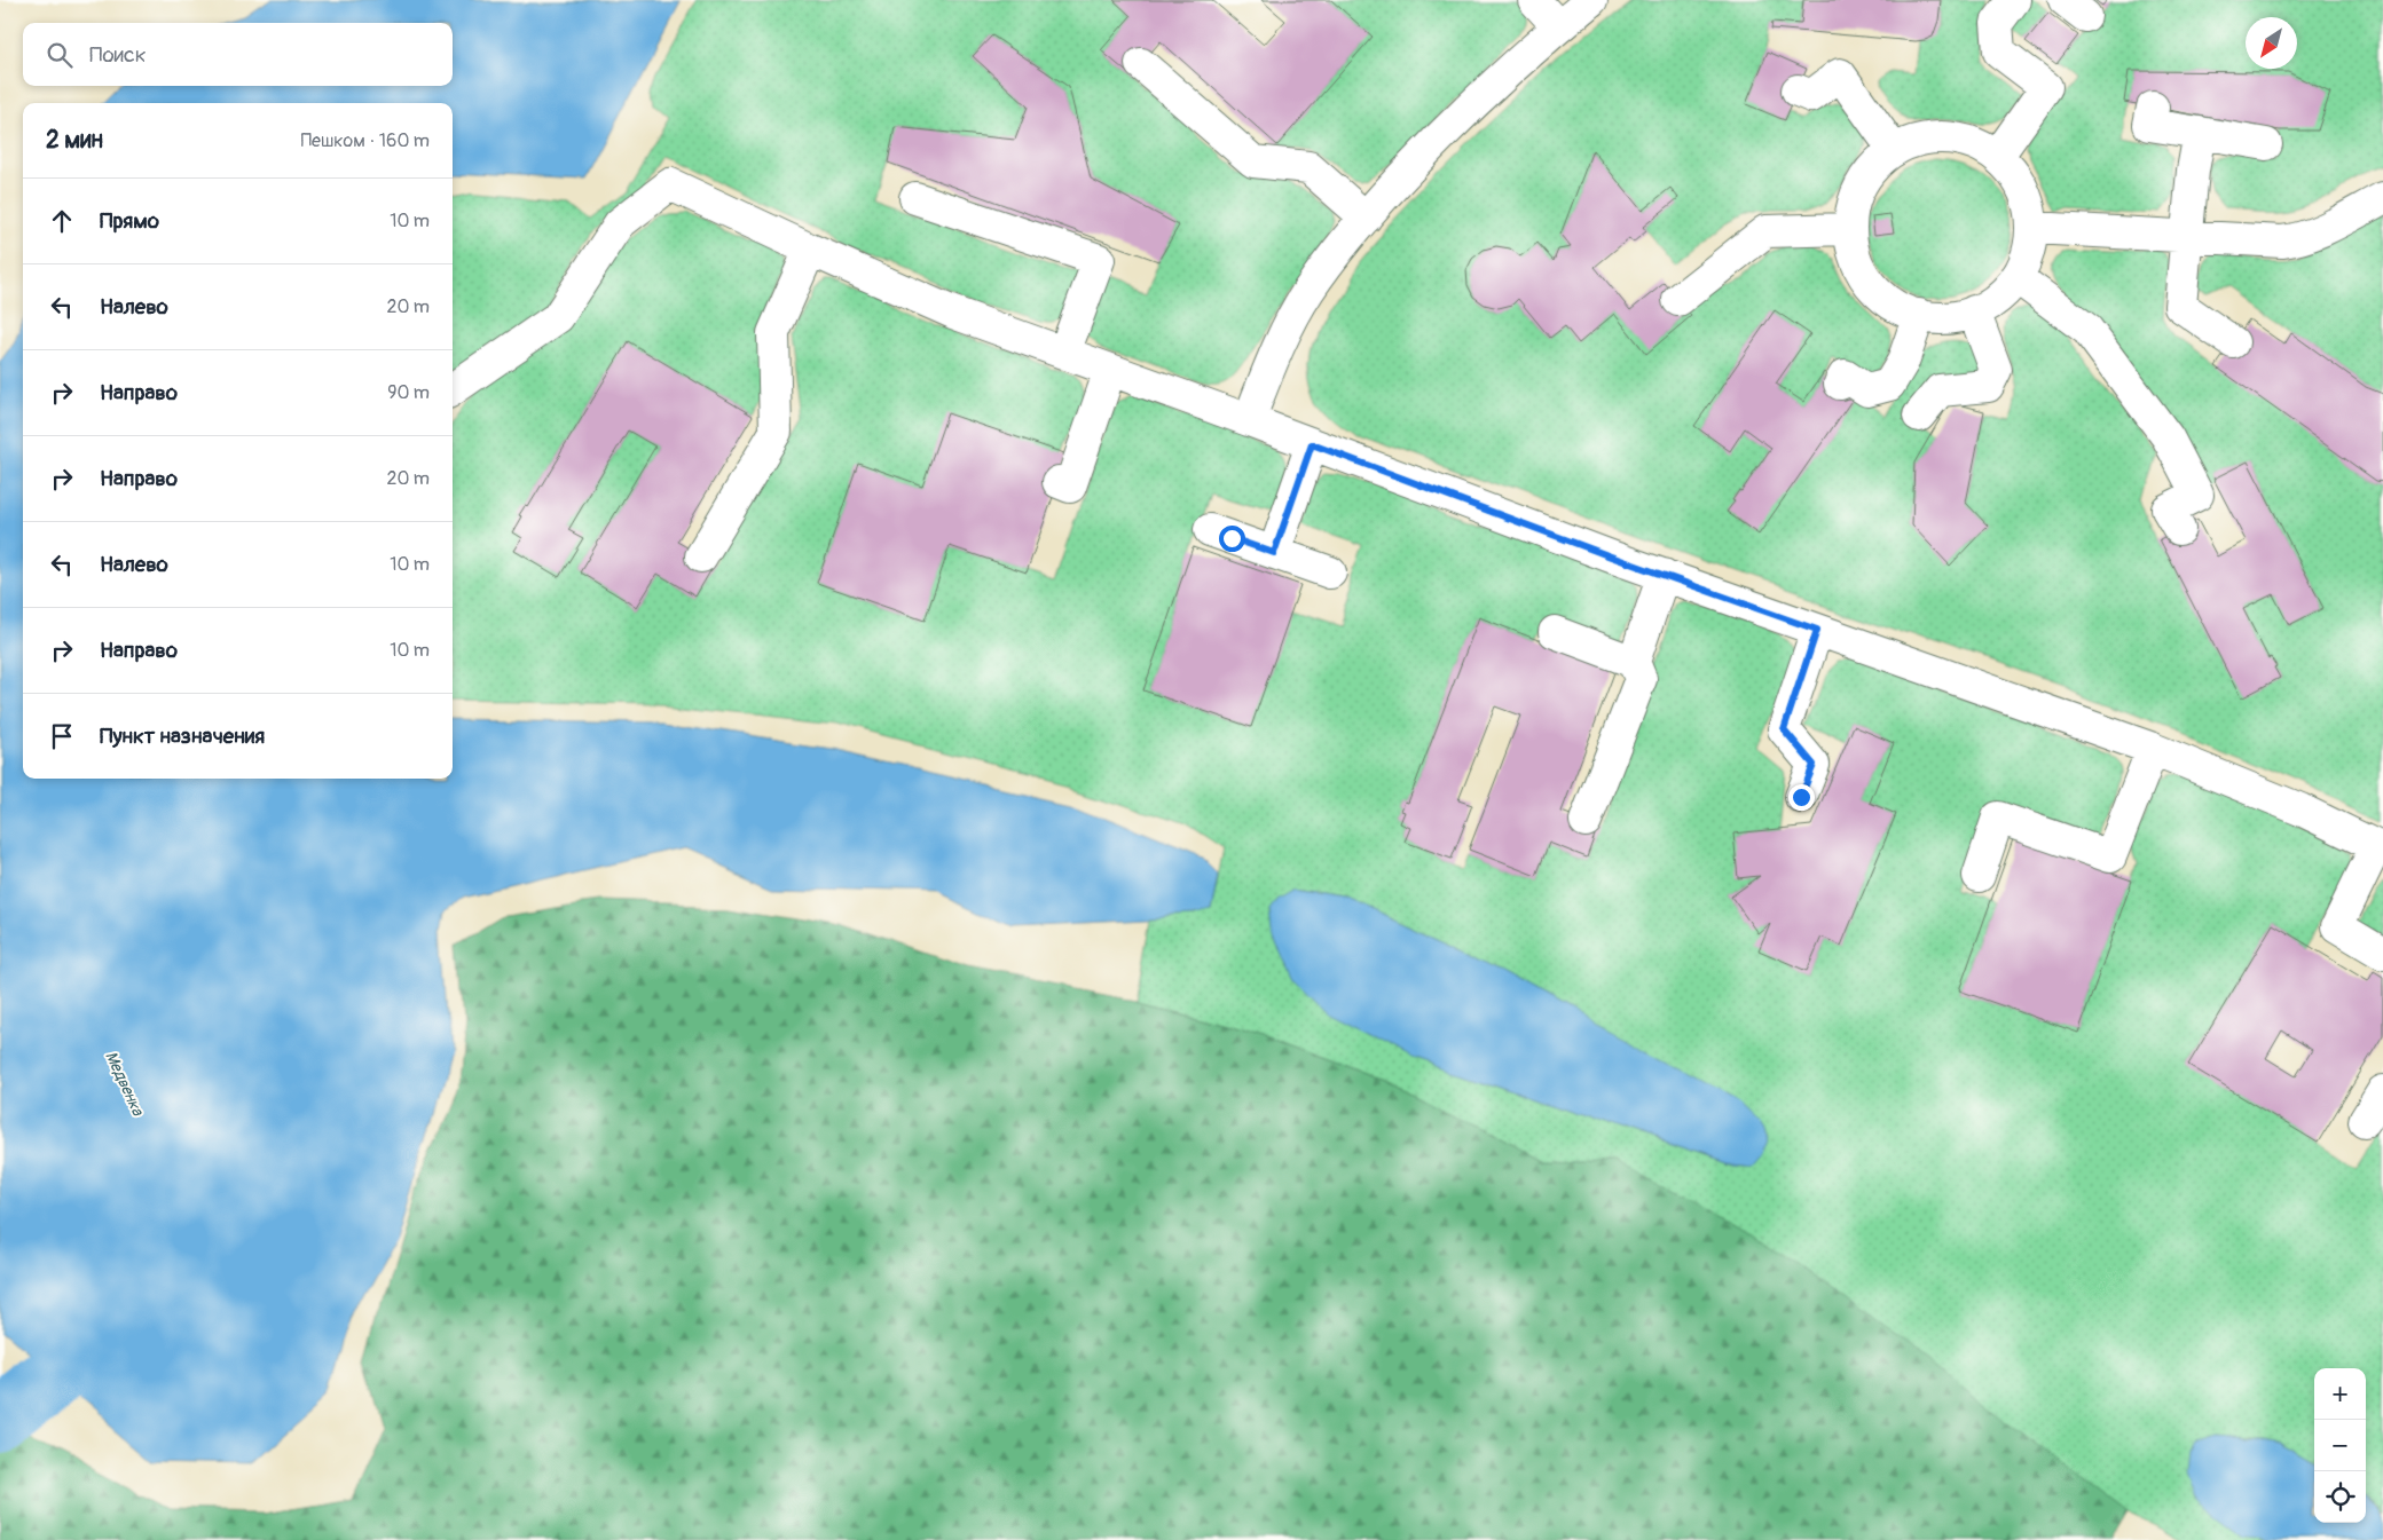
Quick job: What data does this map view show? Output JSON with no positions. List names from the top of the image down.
{
  "water": ["Медвенка"],
  "north": "bottom left",
  "page": {
    "search": "Поиск",
    "heading": ["2 мин", "Пешком · 160 m"],
    "list": [
      ["Прямо", "10 m"],
      ["Налево", "20 m"],
      ["Направо", "90 m"],
      ["Направо", "20 m"],
      ["Налево", "10 m"],
      ["Направо", "10 m"],
      "Пункт назначения"
    ],
    "map_buttons": ["+", "−"]
  }
}
